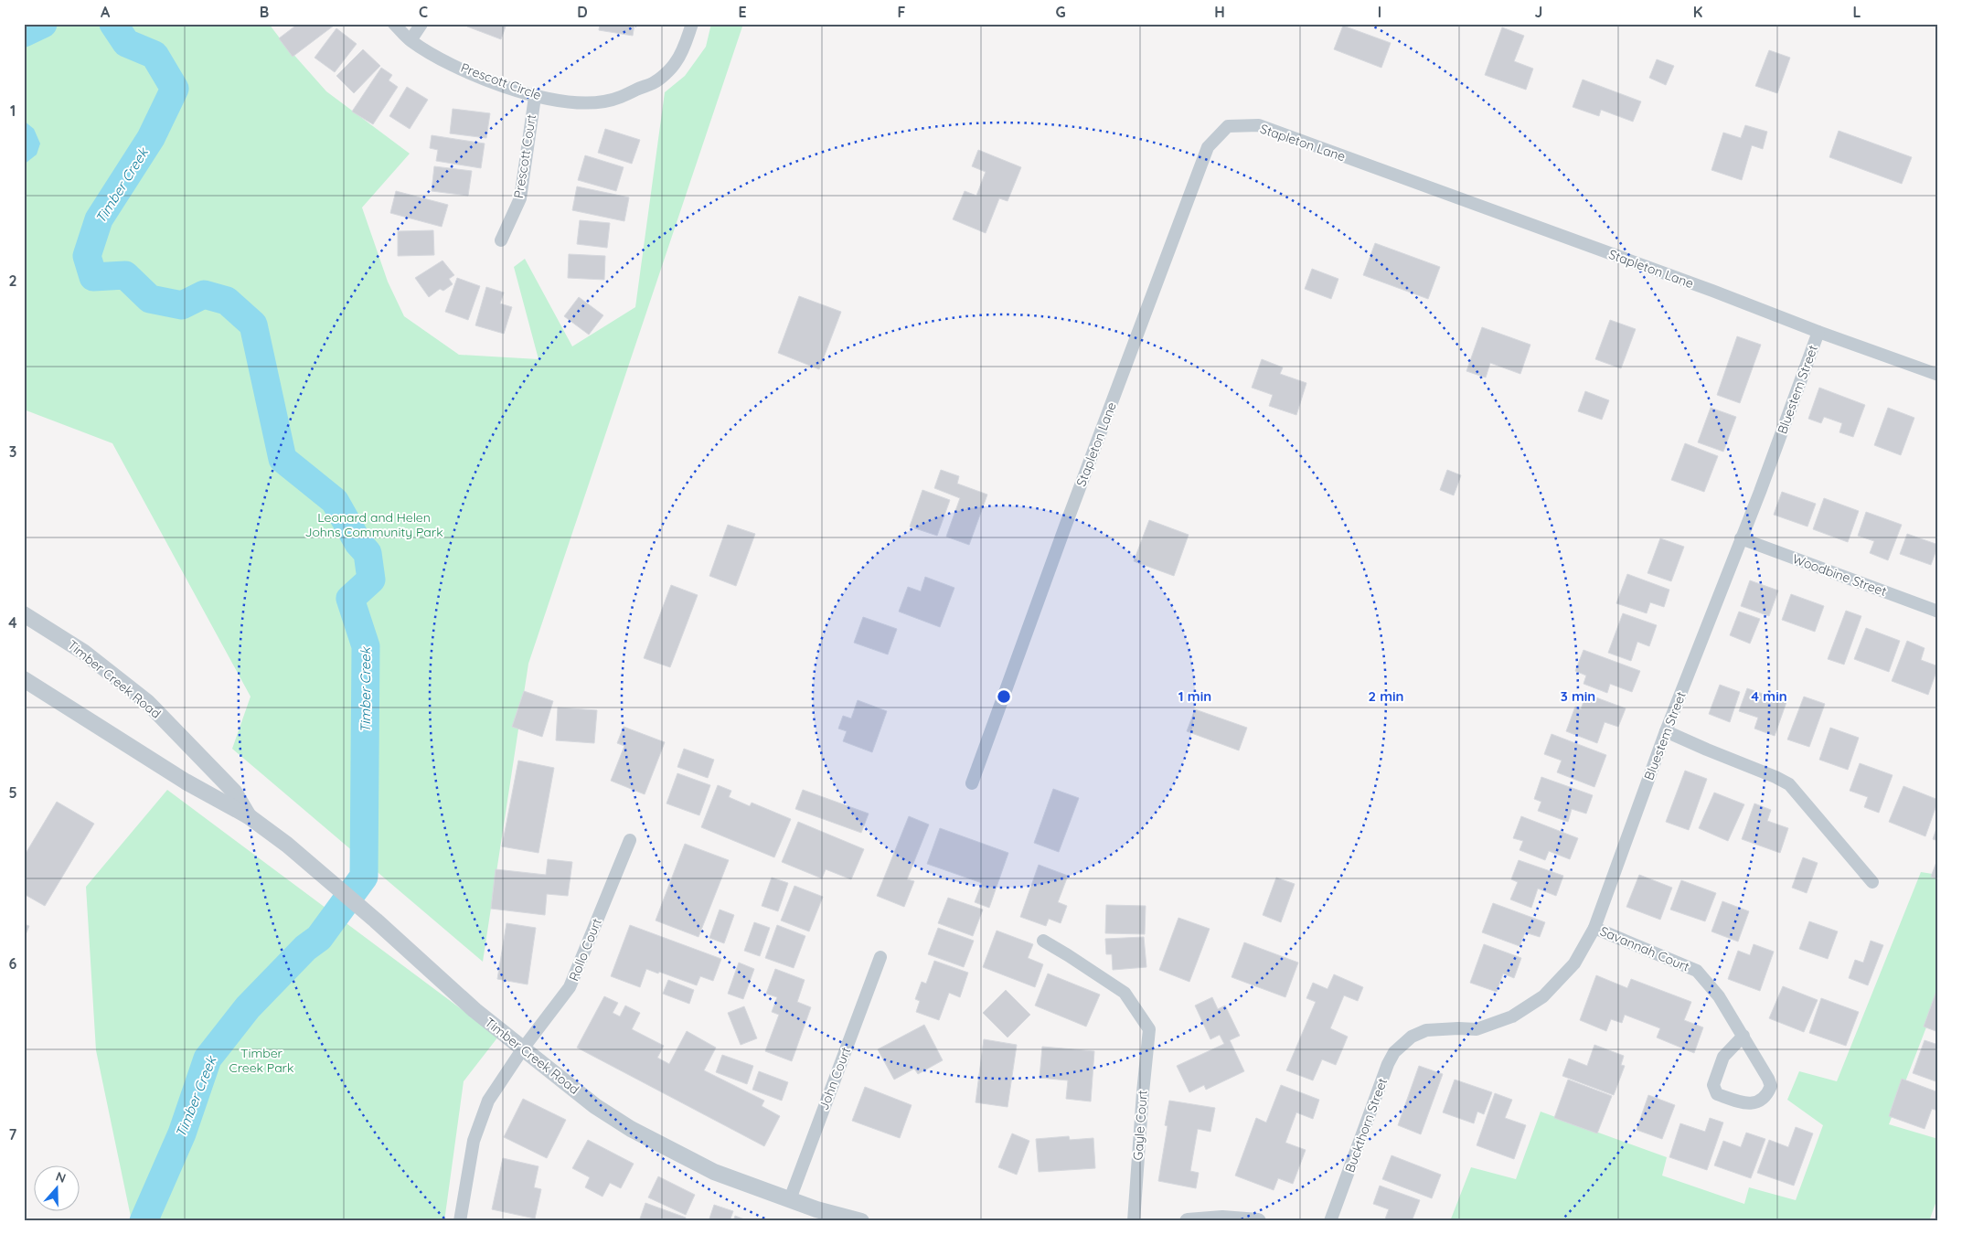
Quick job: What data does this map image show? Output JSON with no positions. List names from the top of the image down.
{
  "streets": {
    "street": [
      "Prescott Circle",
      "Stapleton Lane",
      "Prescott Court",
      "Bluestem Street",
      "Woodbine Street",
      "Timber Creek Road",
      "Savannah Court",
      "Rollo Court",
      "John Court",
      "Gayle Court",
      "Buckthorn Street"
    ]
  },
  "crossings": [
    ["Prescott Circle", "Prescott Court"],
    ["Stapleton Lane", "Bluestem Street"],
    ["Bluestem Street", "Woodbine Street"],
    ["Bluestem Street", "Savannah Court"],
    ["Bluestem Street", "Buckthorn Street"],
    ["Timber Creek Road", "Rollo Court"],
    ["Timber Creek Road", "John Court"]
  ],
  "water": ["Timber Creek"],
  "parks": ["Leonard and Helen Johns Community Park", "Timber Creek Park"],
  "north": "top",
  "grid": {
    "columns": [
      "A",
      "B",
      "C",
      "D",
      "E",
      "F",
      "G",
      "H",
      "I",
      "J",
      "K",
      "L"
    ],
    "rows": [
      "1",
      "2",
      "3",
      "4",
      "5",
      "6",
      "7"
    ]
  },
  "rings": [
    "1 min",
    "2 min",
    "3 min",
    "4 min"
  ]
}
